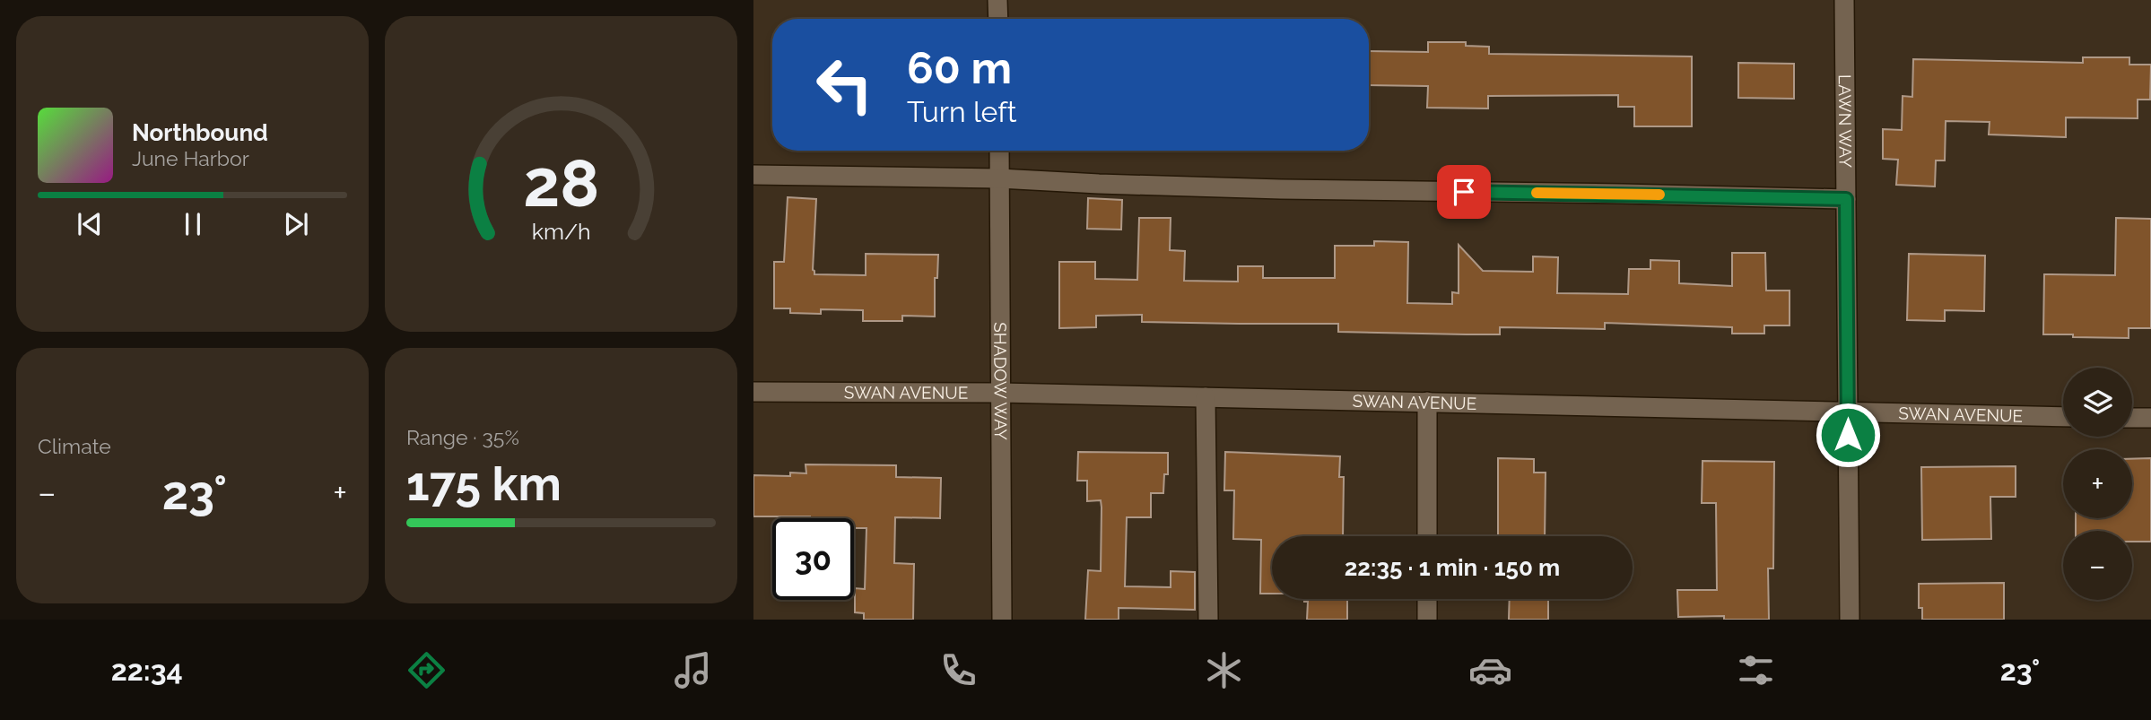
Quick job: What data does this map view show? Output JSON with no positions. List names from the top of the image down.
{
  "streets": {
    "street": ["LAWN WAY", "SHADOW WAY", "SWAN AVENUE"]
  },
  "crossings": [
    ["LAWN WAY", "SWAN AVENUE"],
    ["SHADOW WAY", "SWAN AVENUE"]
  ],
  "page": {
    "turn": ["60 m", "Turn left"],
    "song": ["Northbound", "June Harbor"],
    "tile": [
      "Climate",
      ["Range · 35%", "175 km"]
    ],
    "map_buttons": ["+", "−"],
    "heat": ["−", "23°", "+"],
    "limit": "30",
    "trip": "22:35 · 1 min · 150 m",
    "tabs": ["22:34", "23°"],
    "gauge": ["28", "km/h"]
  }
}
